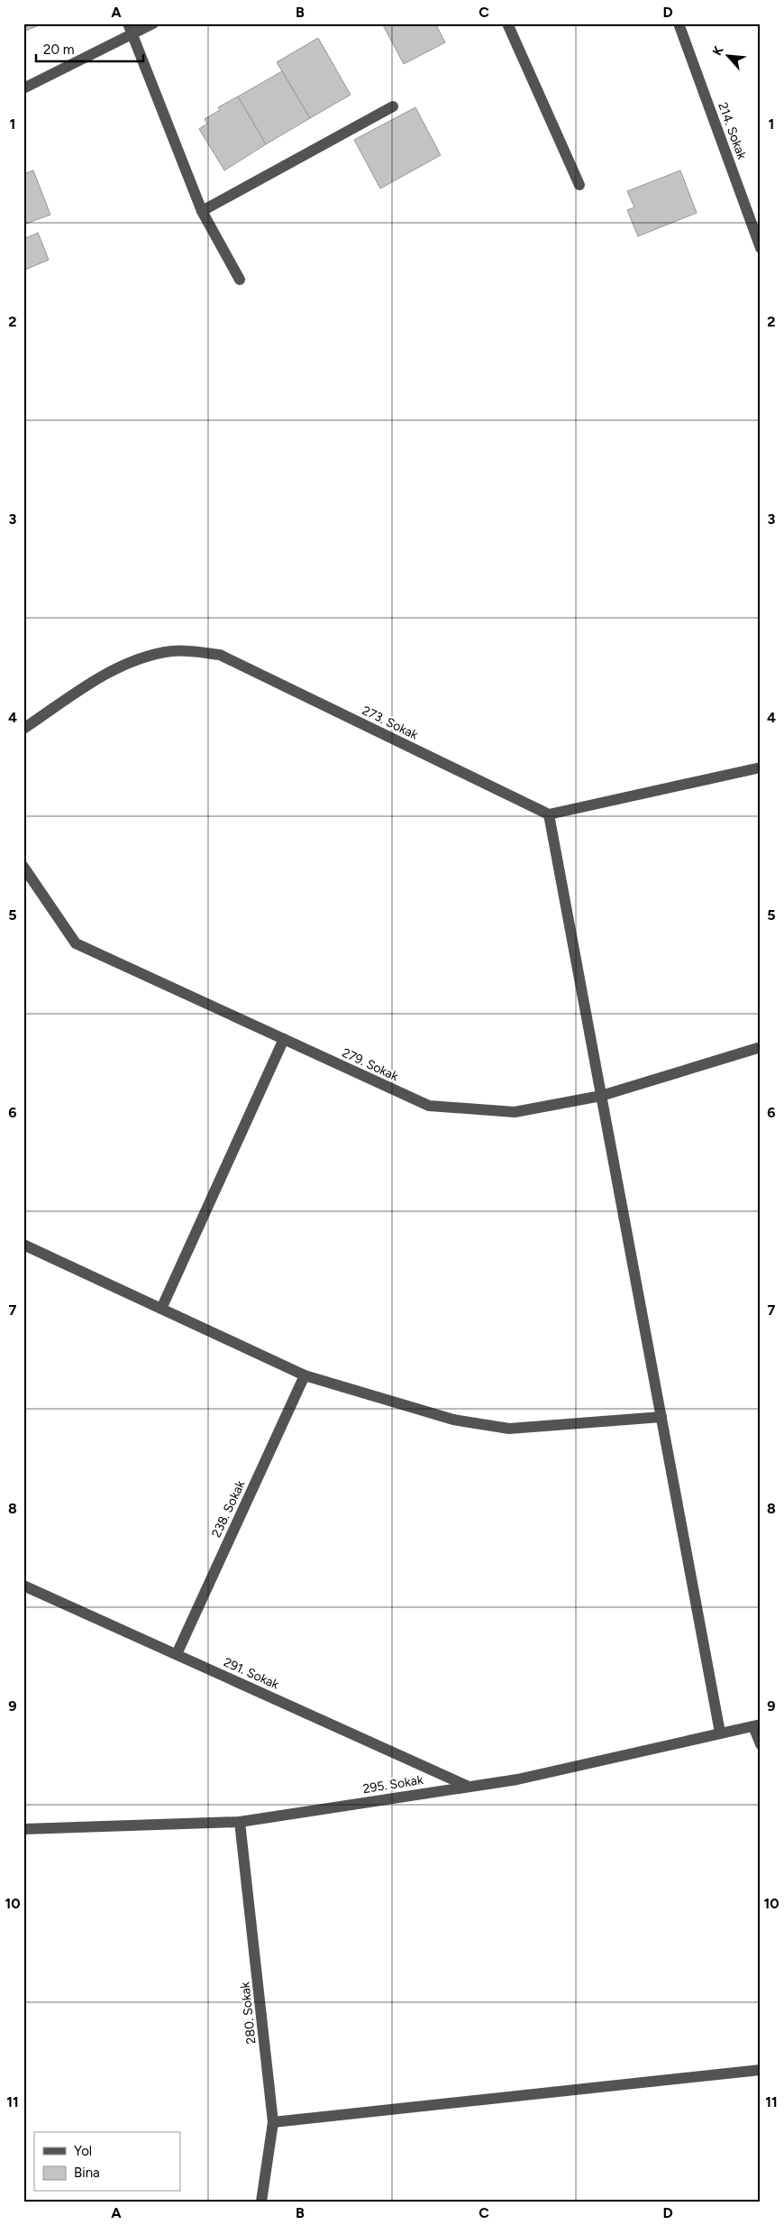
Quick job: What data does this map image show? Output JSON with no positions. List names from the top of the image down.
{
  "streets": {
    "street": [
      "214. Sokak",
      "273. Sokak",
      "279. Sokak",
      "238. Sokak",
      "291. Sokak",
      "295. Sokak",
      "280. Sokak"
    ]
  },
  "crossings": [
    ["238. Sokak", "291. Sokak"],
    ["291. Sokak", "295. Sokak"],
    ["295. Sokak", "280. Sokak"]
  ],
  "legend": ["Yol", "Bina"],
  "scale_bar": "20 m",
  "north": "top left",
  "grid": {
    "columns": [
      "A",
      "B",
      "C",
      "D"
    ],
    "rows": [
      "1",
      "2",
      "3",
      "4",
      "5",
      "6",
      "7",
      "8",
      "9",
      "10",
      "11"
    ]
  }
}
